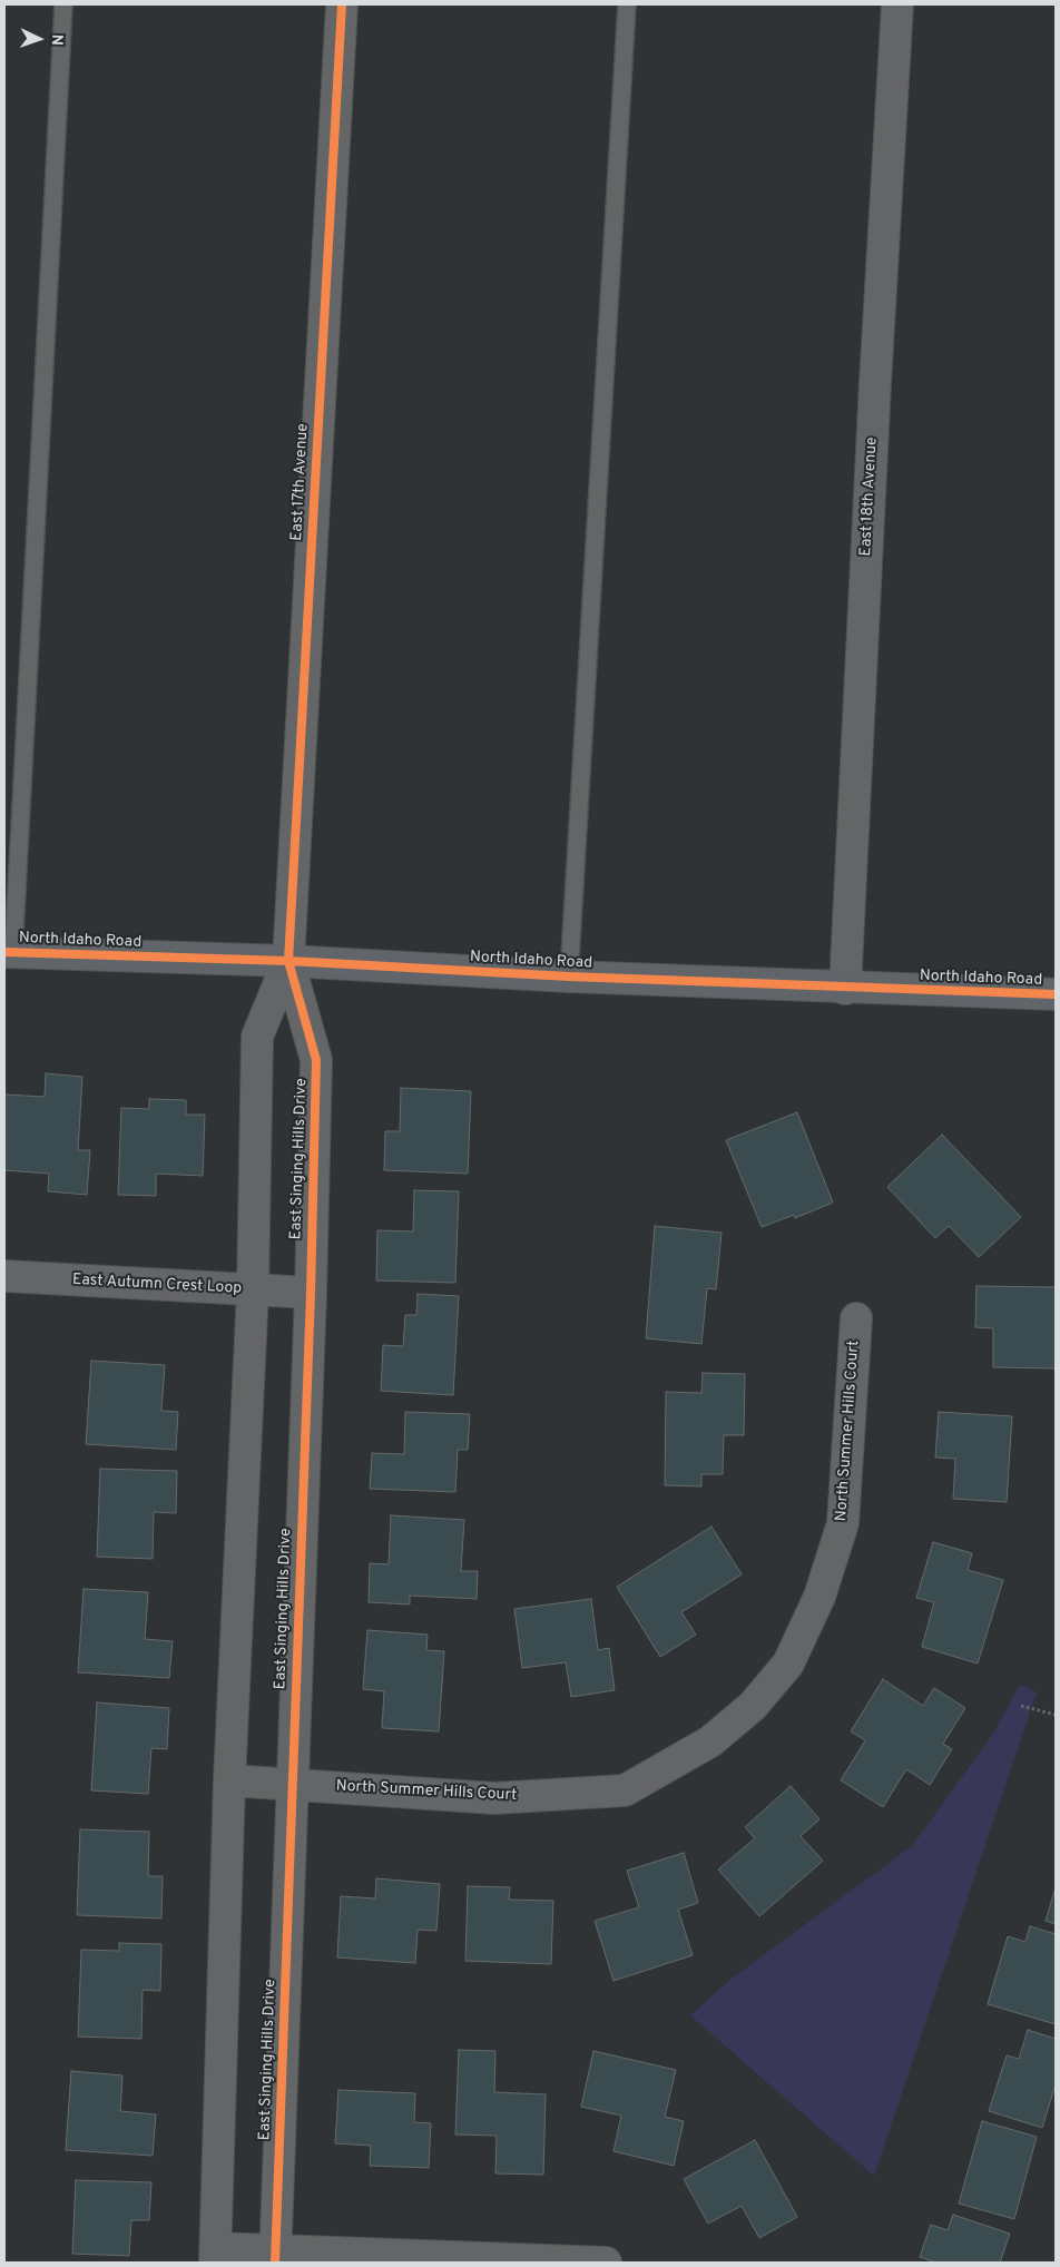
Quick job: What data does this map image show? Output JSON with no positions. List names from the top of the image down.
{
  "streets": {
    "main road": ["North Idaho Road"],
    "street": [
      "East 17th Avenue",
      "East 18th Avenue",
      "East Singing Hills Drive",
      "East Autumn Crest Loop",
      "North Summer Hills Court"
    ]
  },
  "crossings": [
    ["East 17th Avenue", "North Idaho Road"],
    ["East 17th Avenue", "East Singing Hills Drive"],
    ["East 18th Avenue", "North Idaho Road"],
    ["North Idaho Road", "East Singing Hills Drive"],
    ["East Singing Hills Drive", "East Autumn Crest Loop"],
    ["East Singing Hills Drive", "North Summer Hills Court"]
  ],
  "north": "right"
}
